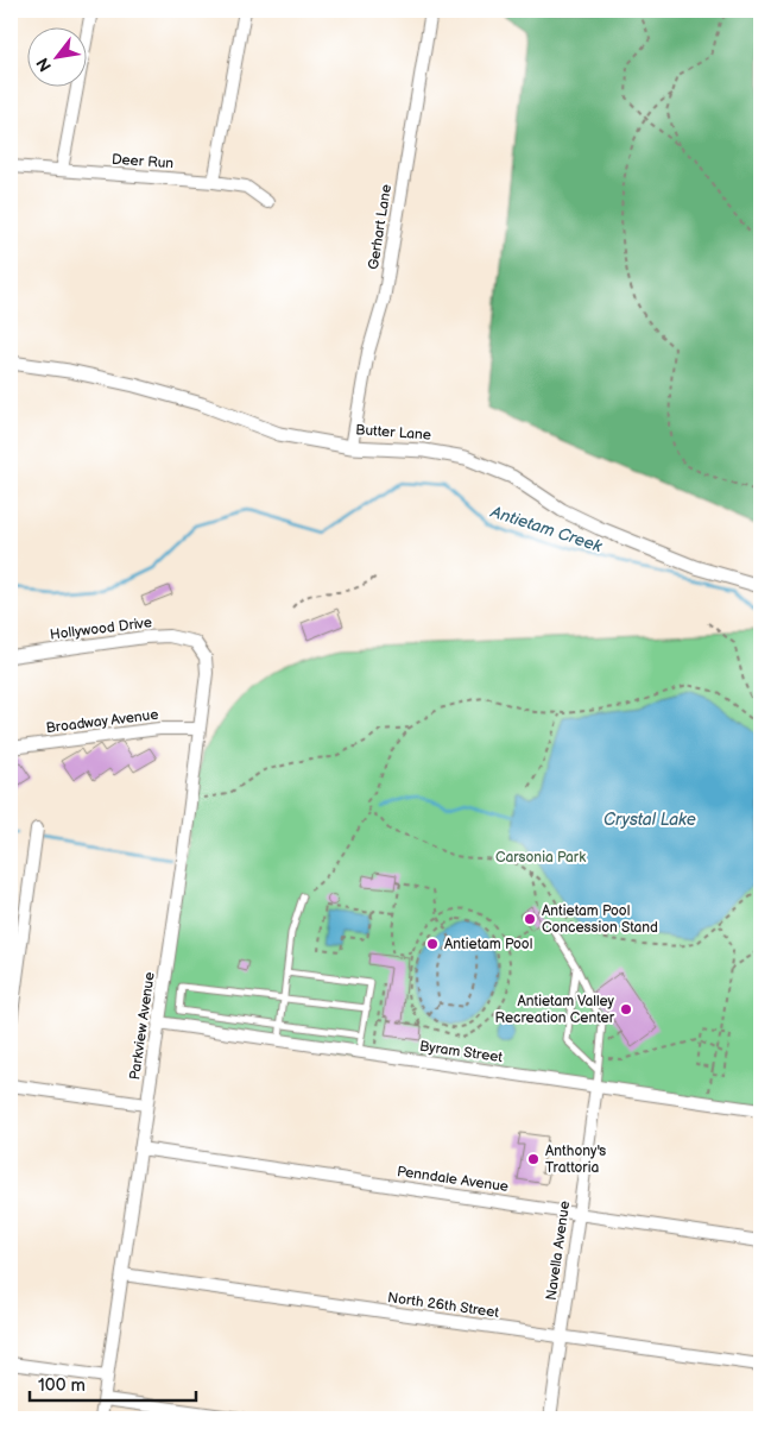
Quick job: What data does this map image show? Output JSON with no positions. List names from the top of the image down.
{
  "streets": {
    "street": [
      "Deer Run",
      "Gerhart Lane",
      "Butter Lane",
      "Hollywood Drive",
      "Broadway Avenue",
      "Parkview Avenue",
      "Byram Street",
      "Penndale Avenue",
      "Navella Avenue",
      "North 26th Street"
    ]
  },
  "crossings": [
    ["Gerhart Lane", "Butter Lane"],
    ["Hollywood Drive", "Parkview Avenue"],
    ["Broadway Avenue", "Parkview Avenue"],
    ["Parkview Avenue", "Byram Street"],
    ["Parkview Avenue", "Penndale Avenue"],
    ["Parkview Avenue", "North 26th Street"],
    ["Byram Street", "Navella Avenue"],
    ["Penndale Avenue", "Navella Avenue"],
    ["Navella Avenue", "North 26th Street"]
  ],
  "water": ["Antietam Creek", "Crystal Lake"],
  "parks": ["Carsonia Park"],
  "places": [
    "Antietam Pool Concession Stand",
    "Antietam Pool",
    "Antietam Valley Recreation Center",
    "Anthony's Trattoria"
  ],
  "scale_bar": "100 m",
  "north": "bottom left"
}
